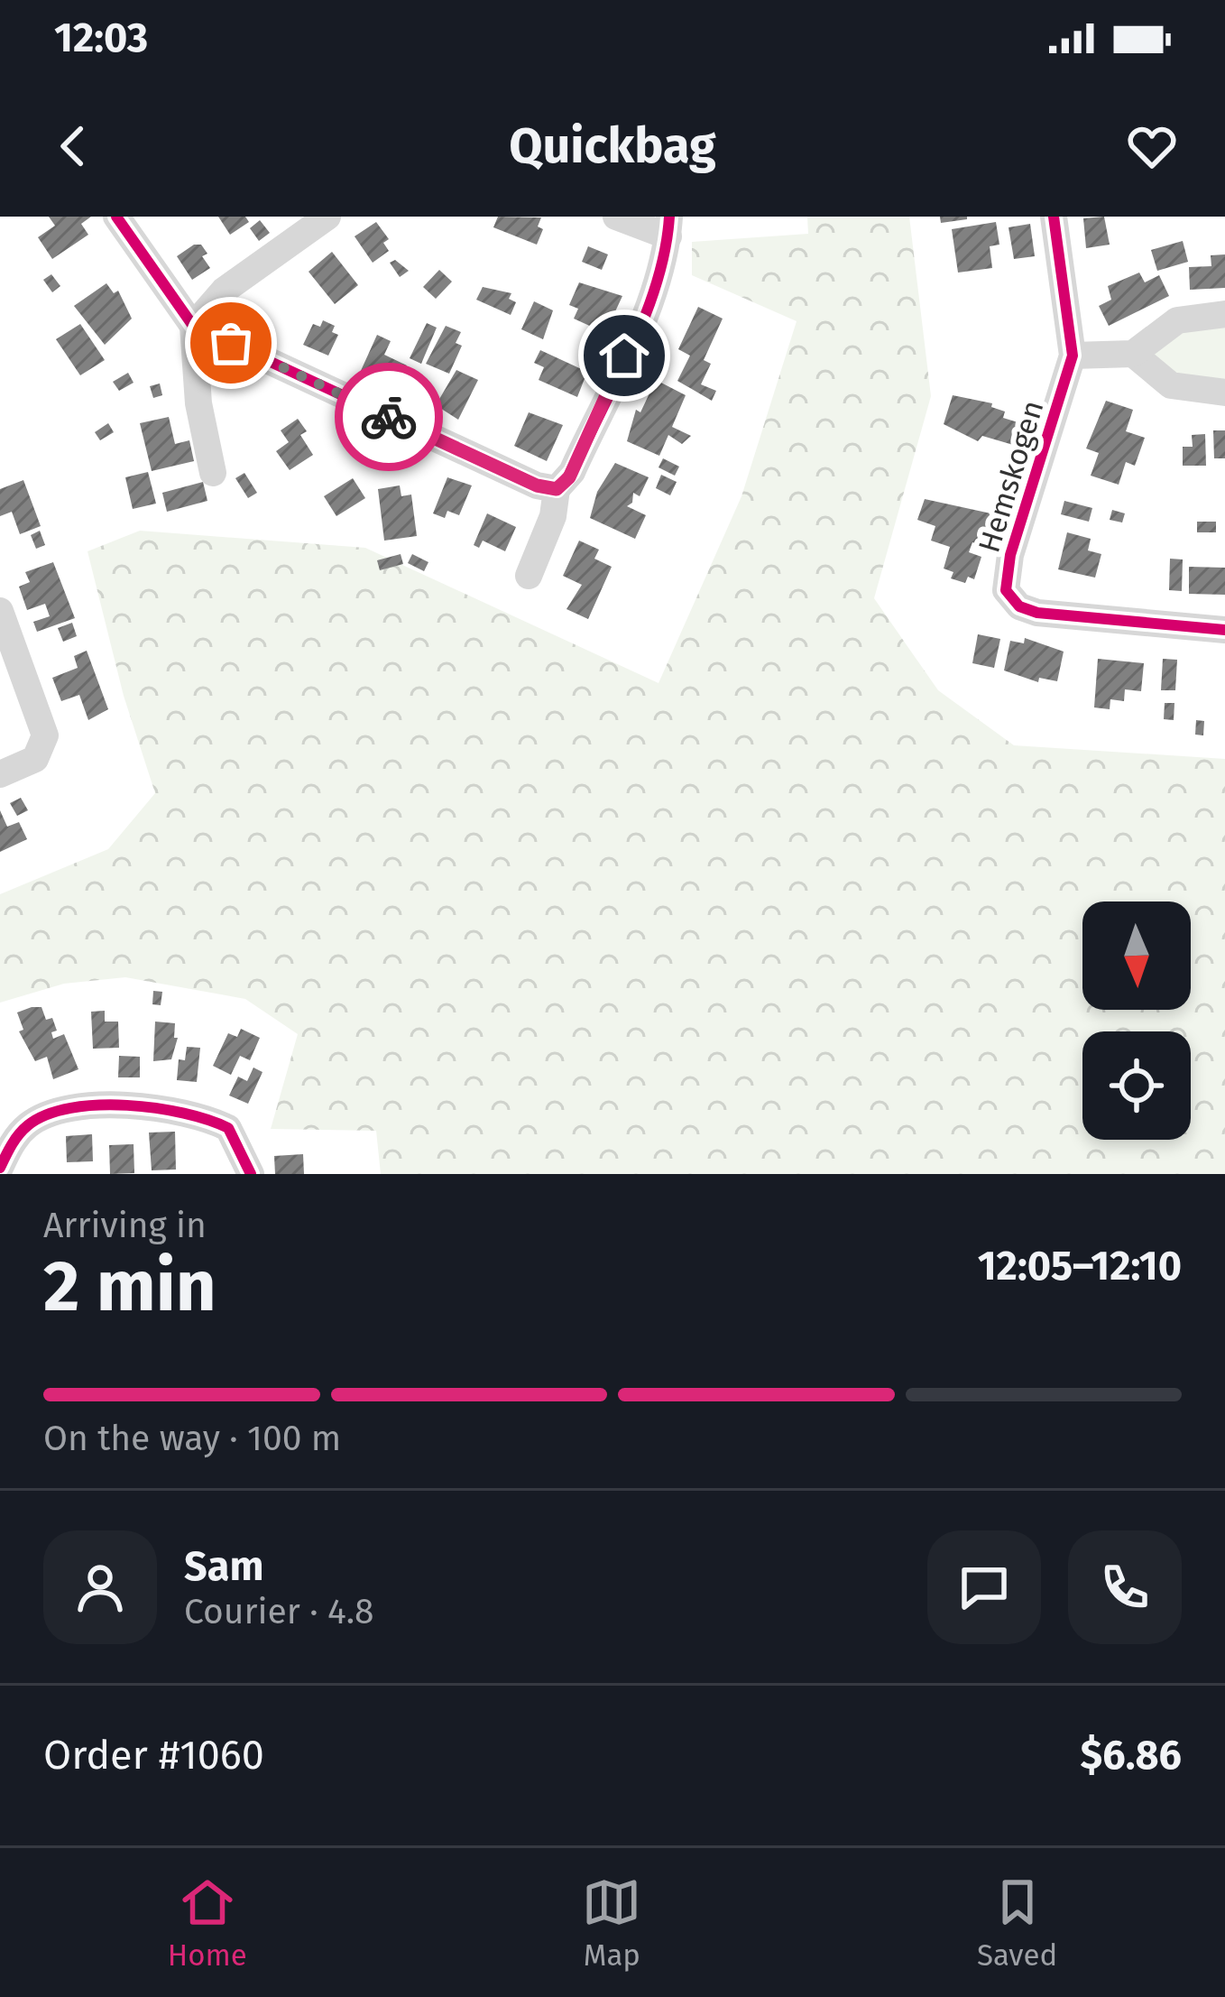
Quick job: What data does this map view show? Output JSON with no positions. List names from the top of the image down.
{
  "streets": {
    "street": ["Hemskogen"]
  },
  "north": "bottom",
  "page": {
    "status": "12:03",
    "header": "Quickbag",
    "heading": ["2 min", "Arriving in", "12:05–12:10"],
    "panel": [
      "Sam",
      "Courier · 4.8",
      "Order #1060",
      "$6.86"
    ],
    "bar": "On the way · 100 m",
    "tabs": ["Home", "Map", "Saved"]
  }
}
